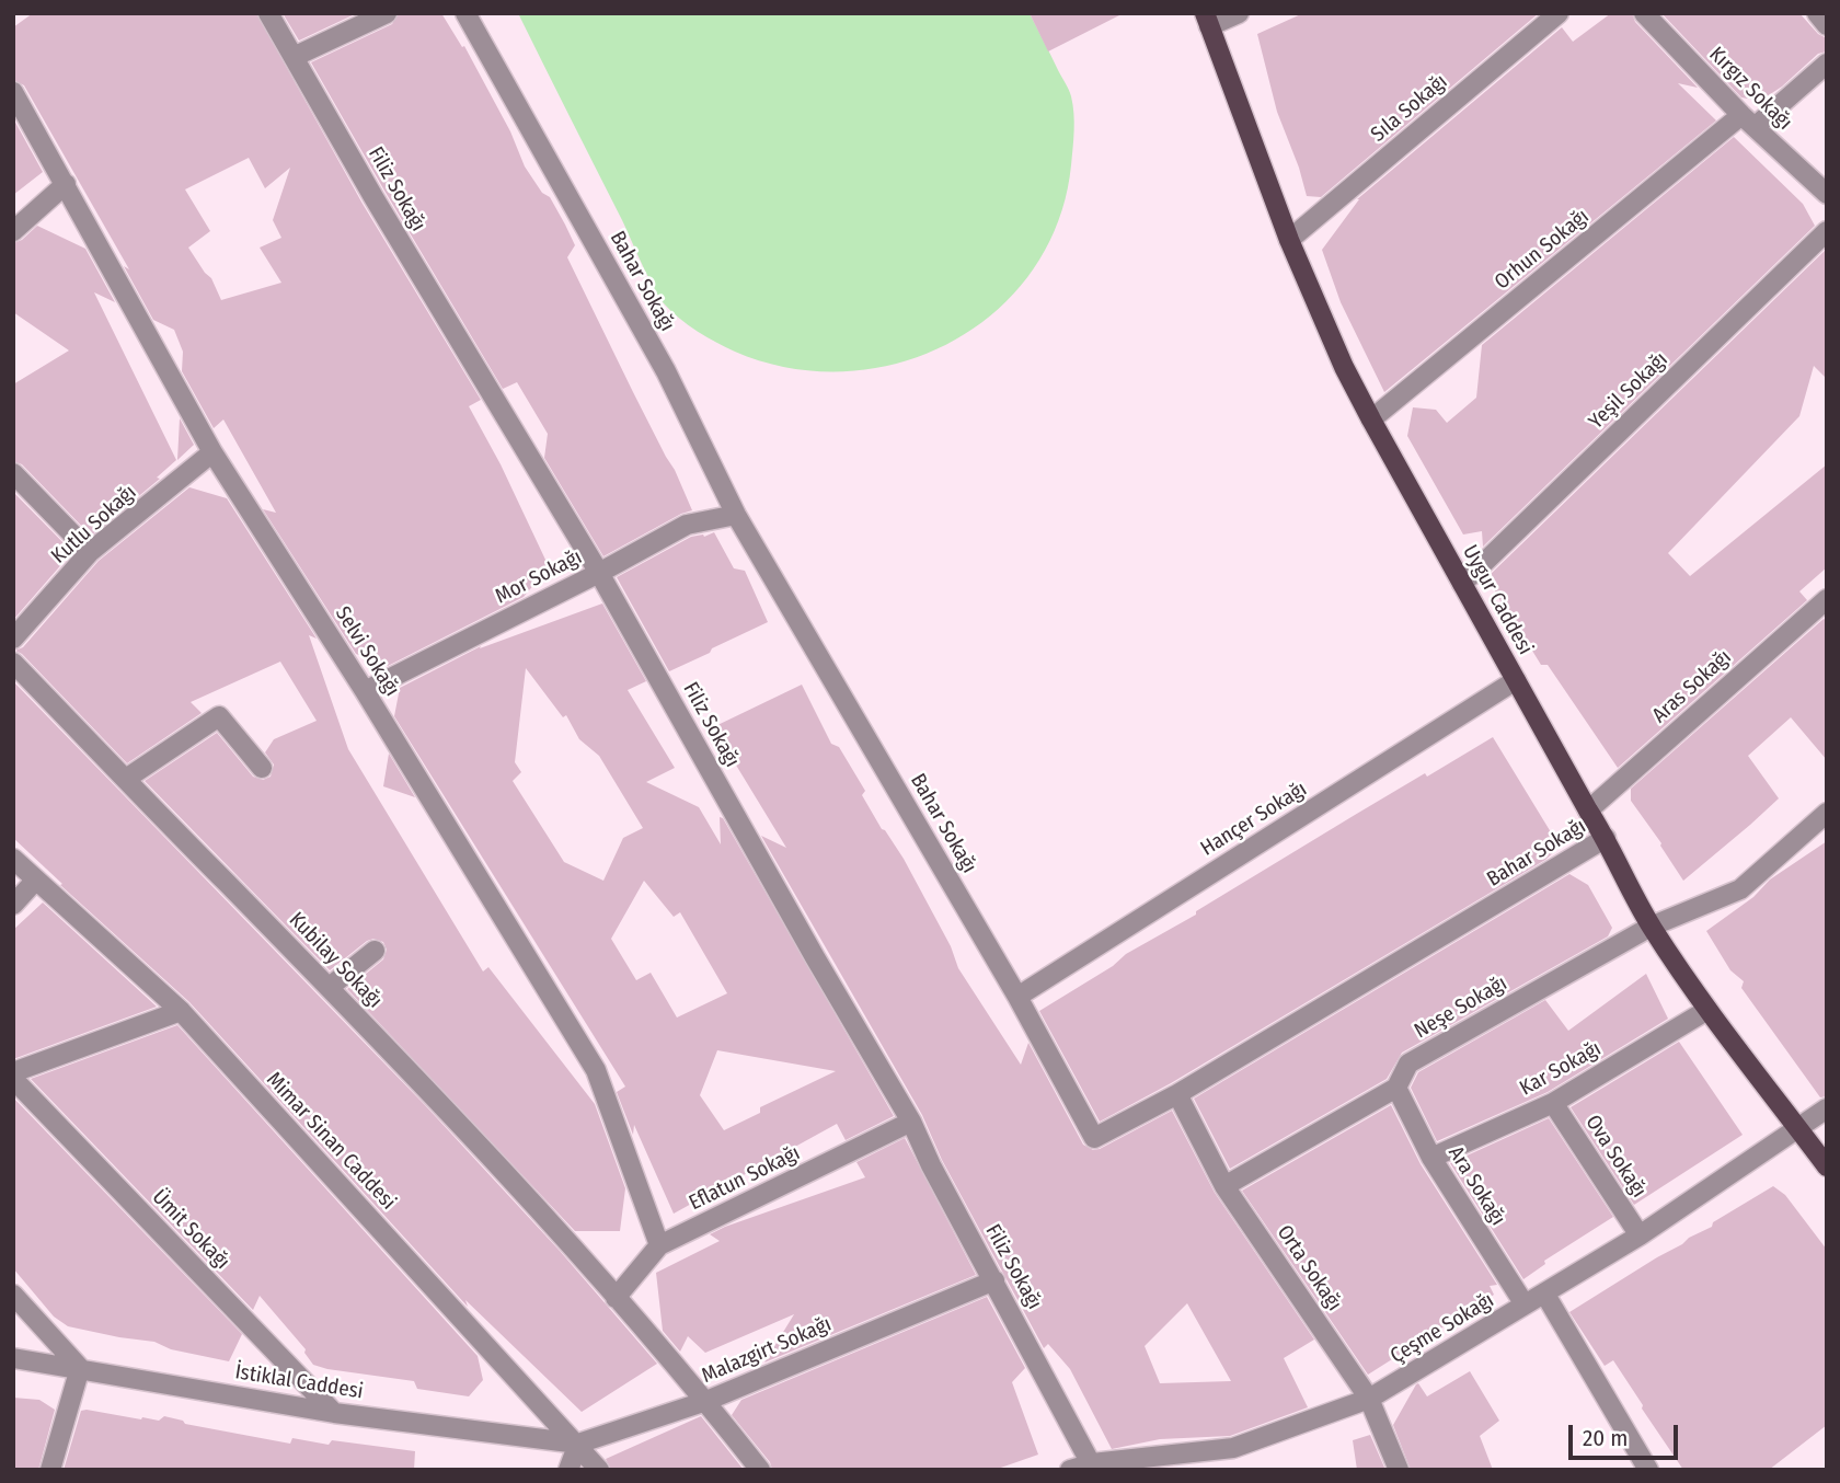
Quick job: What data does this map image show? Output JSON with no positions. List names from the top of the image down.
{
  "streets": {
    "main road": ["Uygur Caddesi"],
    "street": [
      "Kırgız Sokağı",
      "Sıla Sokağı",
      "Filiz Sokağı",
      "Orhun Sokağı",
      "Bahar Sokağı",
      "Yeşil Sokağı",
      "Kutlu Sokağı",
      "Mor Sokağı",
      "Selvi Sokağı",
      "Aras Sokağı",
      "Hançer Sokağı",
      "Kubilay Sokağı",
      "Neşe Sokağı",
      "Kar Sokağı",
      "Mimar Sinan Caddesi",
      "Ova Sokağı",
      "Eflatun Sokağı",
      "Ara Sokağı",
      "Ümit Sokağı",
      "Orta Sokağı",
      "Çeşme Sokağı",
      "Malazgirt Sokağı",
      "İstiklal Caddesi"
    ]
  },
  "crossings": [
    ["Kırgız Sokağı", "Orhun Sokağı"],
    ["Sıla Sokağı", "Uygur Caddesi"],
    ["Filiz Sokağı", "Mor Sokağı"],
    ["Filiz Sokağı", "Eflatun Sokağı"],
    ["Filiz Sokağı", "Çeşme Sokağı"],
    ["Filiz Sokağı", "Malazgirt Sokağı"],
    ["Orhun Sokağı", "Uygur Caddesi"],
    ["Bahar Sokağı", "Mor Sokağı"],
    ["Bahar Sokağı", "Uygur Caddesi"],
    ["Bahar Sokağı", "Hançer Sokağı"],
    ["Bahar Sokağı", "Orta Sokağı"],
    ["Yeşil Sokağı", "Uygur Caddesi"],
    ["Kutlu Sokağı", "Selvi Sokağı"],
    ["Mor Sokağı", "Selvi Sokağı"],
    ["Uygur Caddesi", "Aras Sokağı"],
    ["Uygur Caddesi", "Hançer Sokağı"],
    ["Uygur Caddesi", "Neşe Sokağı"],
    ["Uygur Caddesi", "Kar Sokağı"],
    ["Uygur Caddesi", "Çeşme Sokağı"],
    ["Selvi Sokağı", "Eflatun Sokağı"],
    ["Kubilay Sokağı", "Eflatun Sokağı"],
    ["Kubilay Sokağı", "Malazgirt Sokağı"],
    ["Neşe Sokağı", "Ara Sokağı"],
    ["Neşe Sokağı", "Orta Sokağı"],
    ["Kar Sokağı", "Ova Sokağı"],
    ["Kar Sokağı", "Ara Sokağı"],
    ["Mimar Sinan Caddesi", "Malazgirt Sokağı"],
    ["Mimar Sinan Caddesi", "İstiklal Caddesi"],
    ["Ova Sokağı", "Çeşme Sokağı"],
    ["Ara Sokağı", "Çeşme Sokağı"],
    ["Ümit Sokağı", "İstiklal Caddesi"],
    ["Orta Sokağı", "Çeşme Sokağı"],
    ["Malazgirt Sokağı", "İstiklal Caddesi"]
  ],
  "scale_bar": "20 m"
}
